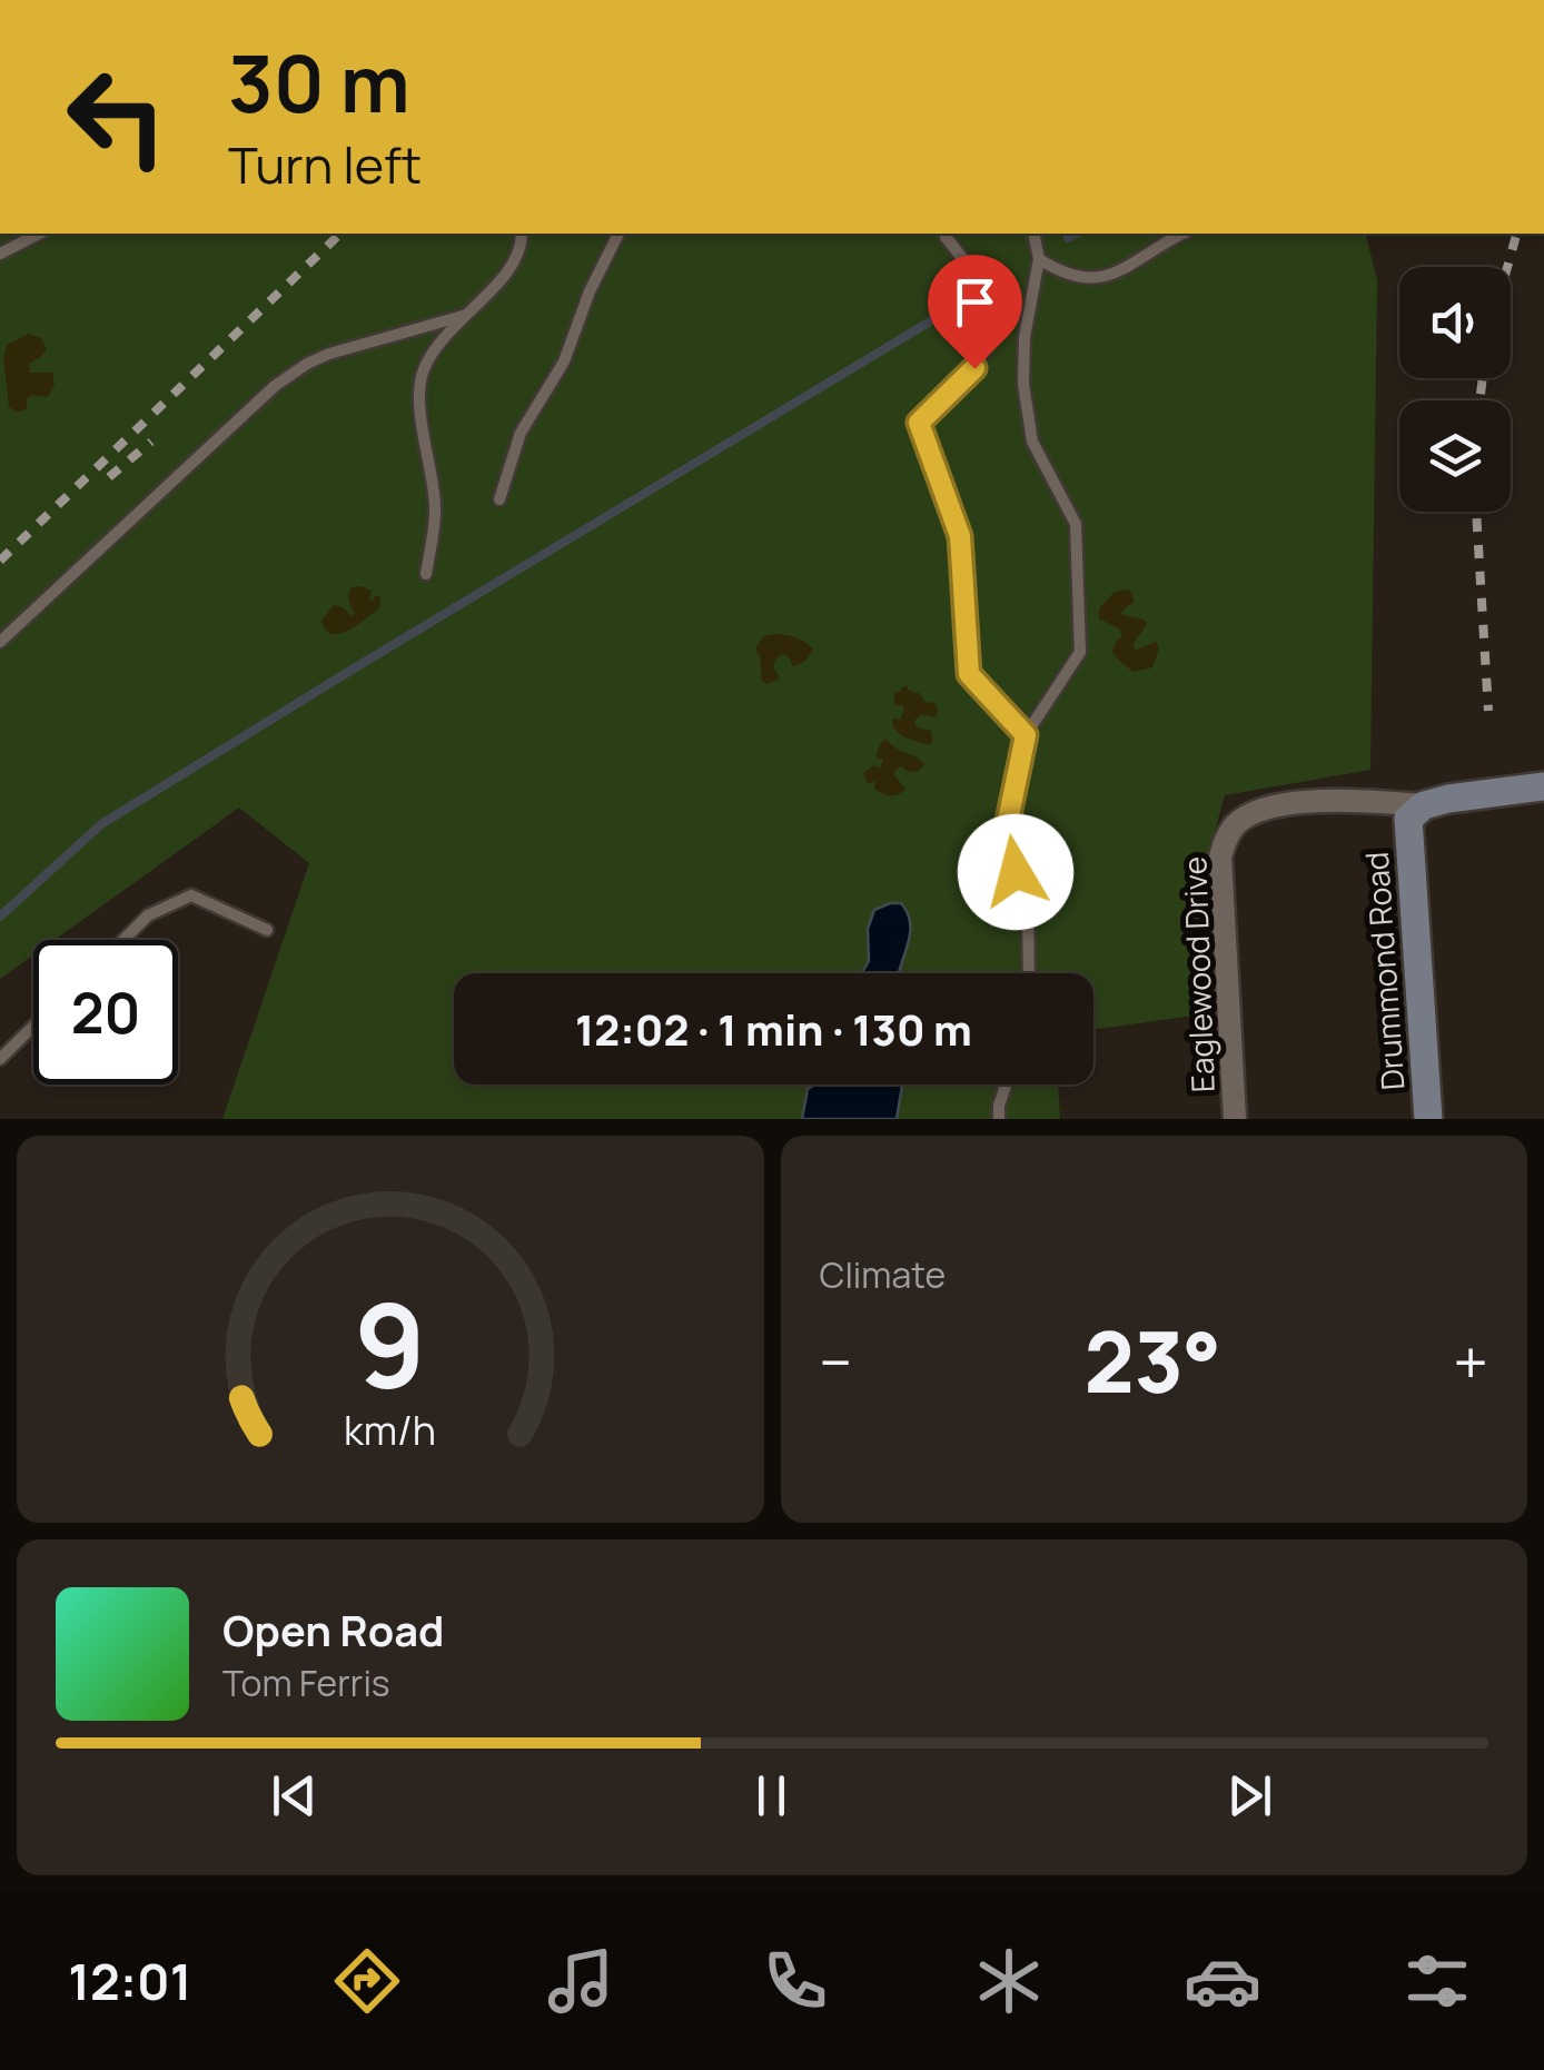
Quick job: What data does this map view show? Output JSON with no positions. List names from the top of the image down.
{
  "streets": {
    "street": ["Drummond Road", "Eaglewood Drive"]
  },
  "crossings": [
    ["Drummond Road", "Eaglewood Drive"]
  ],
  "page": {
    "turn": ["30 m", "Turn left"],
    "limit": "20",
    "trip": "12:02 · 1 min · 130 m",
    "tile": "Climate",
    "heat": ["−", "23°", "+"],
    "song": ["Open Road", "Tom Ferris"],
    "tabs": "12:01",
    "gauge": ["9", "km/h"]
  }
}
